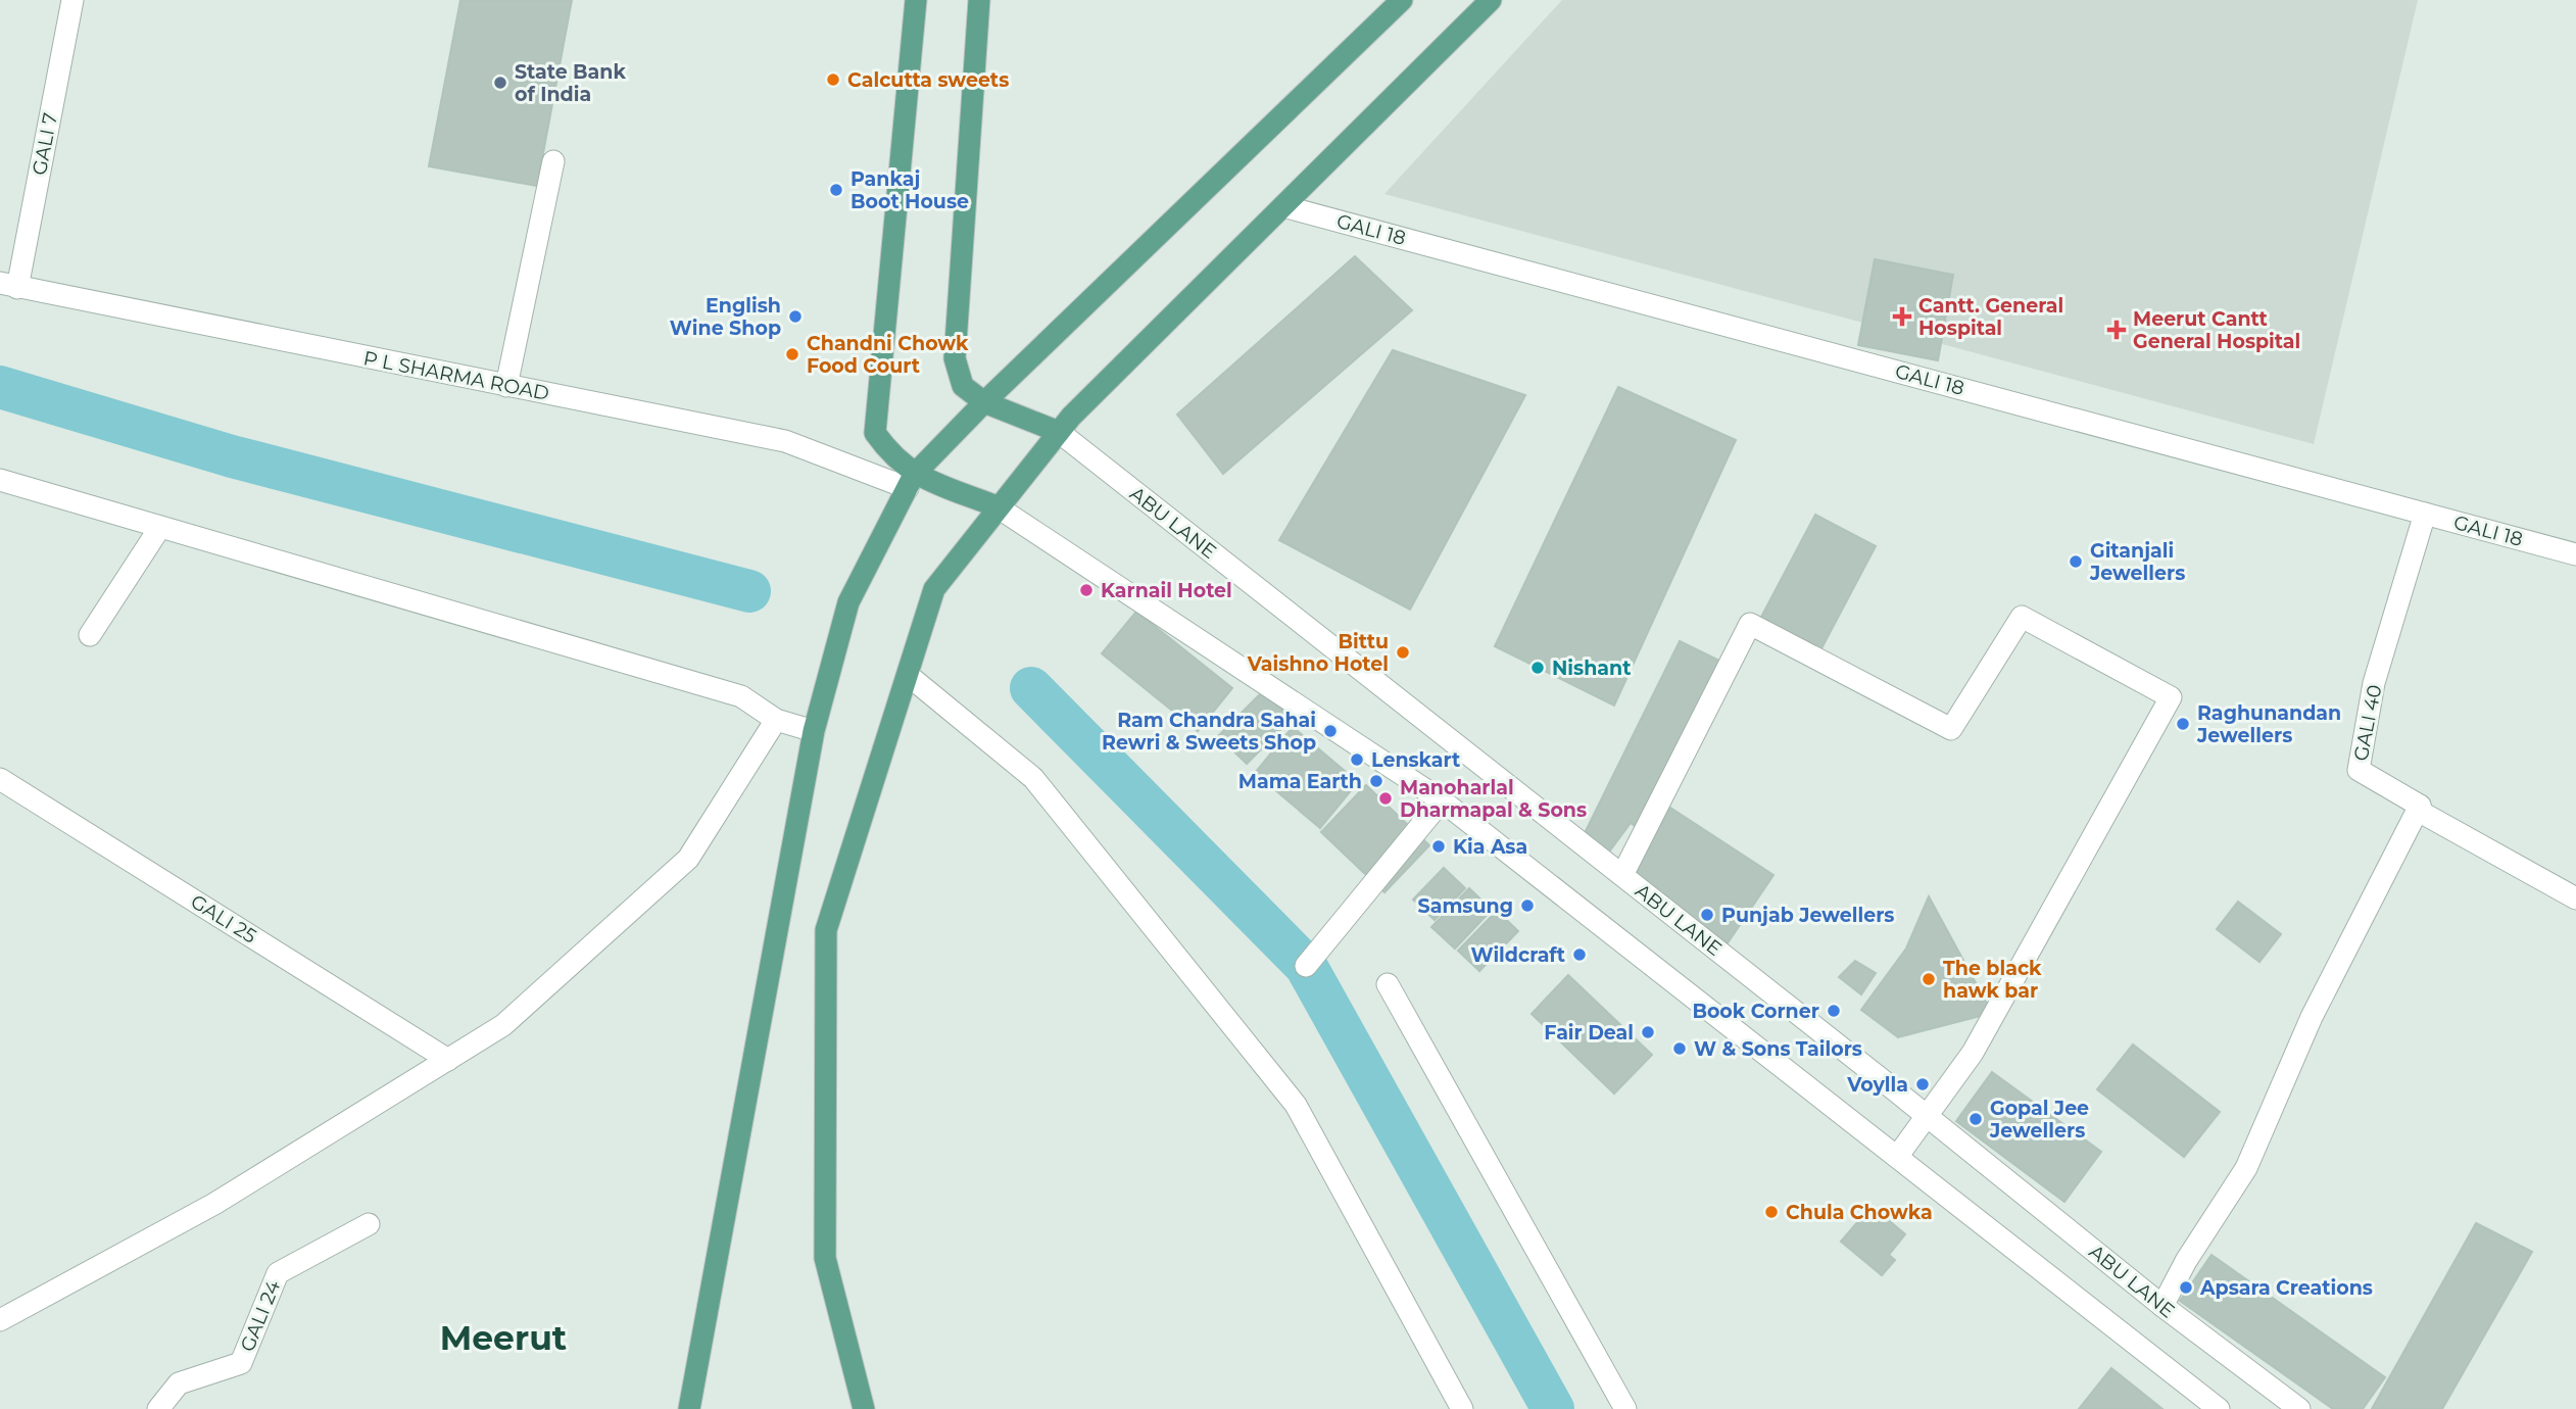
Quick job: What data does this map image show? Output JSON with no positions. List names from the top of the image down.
{
  "streets": {
    "street": [
      "GALI 7",
      "GALI 18",
      "P L SHARMA ROAD",
      "ABU LANE",
      "GALI 40",
      "GALI 25",
      "GALI 24"
    ]
  },
  "crossings": [
    ["GALI 7", "P L SHARMA ROAD"],
    ["GALI 18", "GALI 40"]
  ],
  "districts": ["Meerut"],
  "places": {
    "other": [
      "Calcutta sweets",
      "State Bank of India",
      "Pankaj Boot House",
      "English Wine Shop",
      "Chandni Chowk Food Court",
      "Gitanjali Jewellers",
      "Karnail Hotel",
      "Bittu Vaishno Hotel",
      "Nishant",
      "Raghunandan Jewellers",
      "Ram Chandra Sahai Rewri & Sweets Shop",
      "Lenskart",
      "Mama Earth",
      "Manoharlal Dharmapal & Sons",
      "Kia Asa",
      "Samsung",
      "Punjab Jewellers",
      "Wildcraft",
      "The black hawk bar",
      "Book Corner",
      "Fair Deal",
      "W & Sons Tailors",
      "Voylla",
      "Gopal Jee Jewellers",
      "Chula Chowka",
      "Apsara Creations"
    ],
    "health": ["Cantt. General Hospital", "Meerut Cantt General Hospital"]
  }
}
